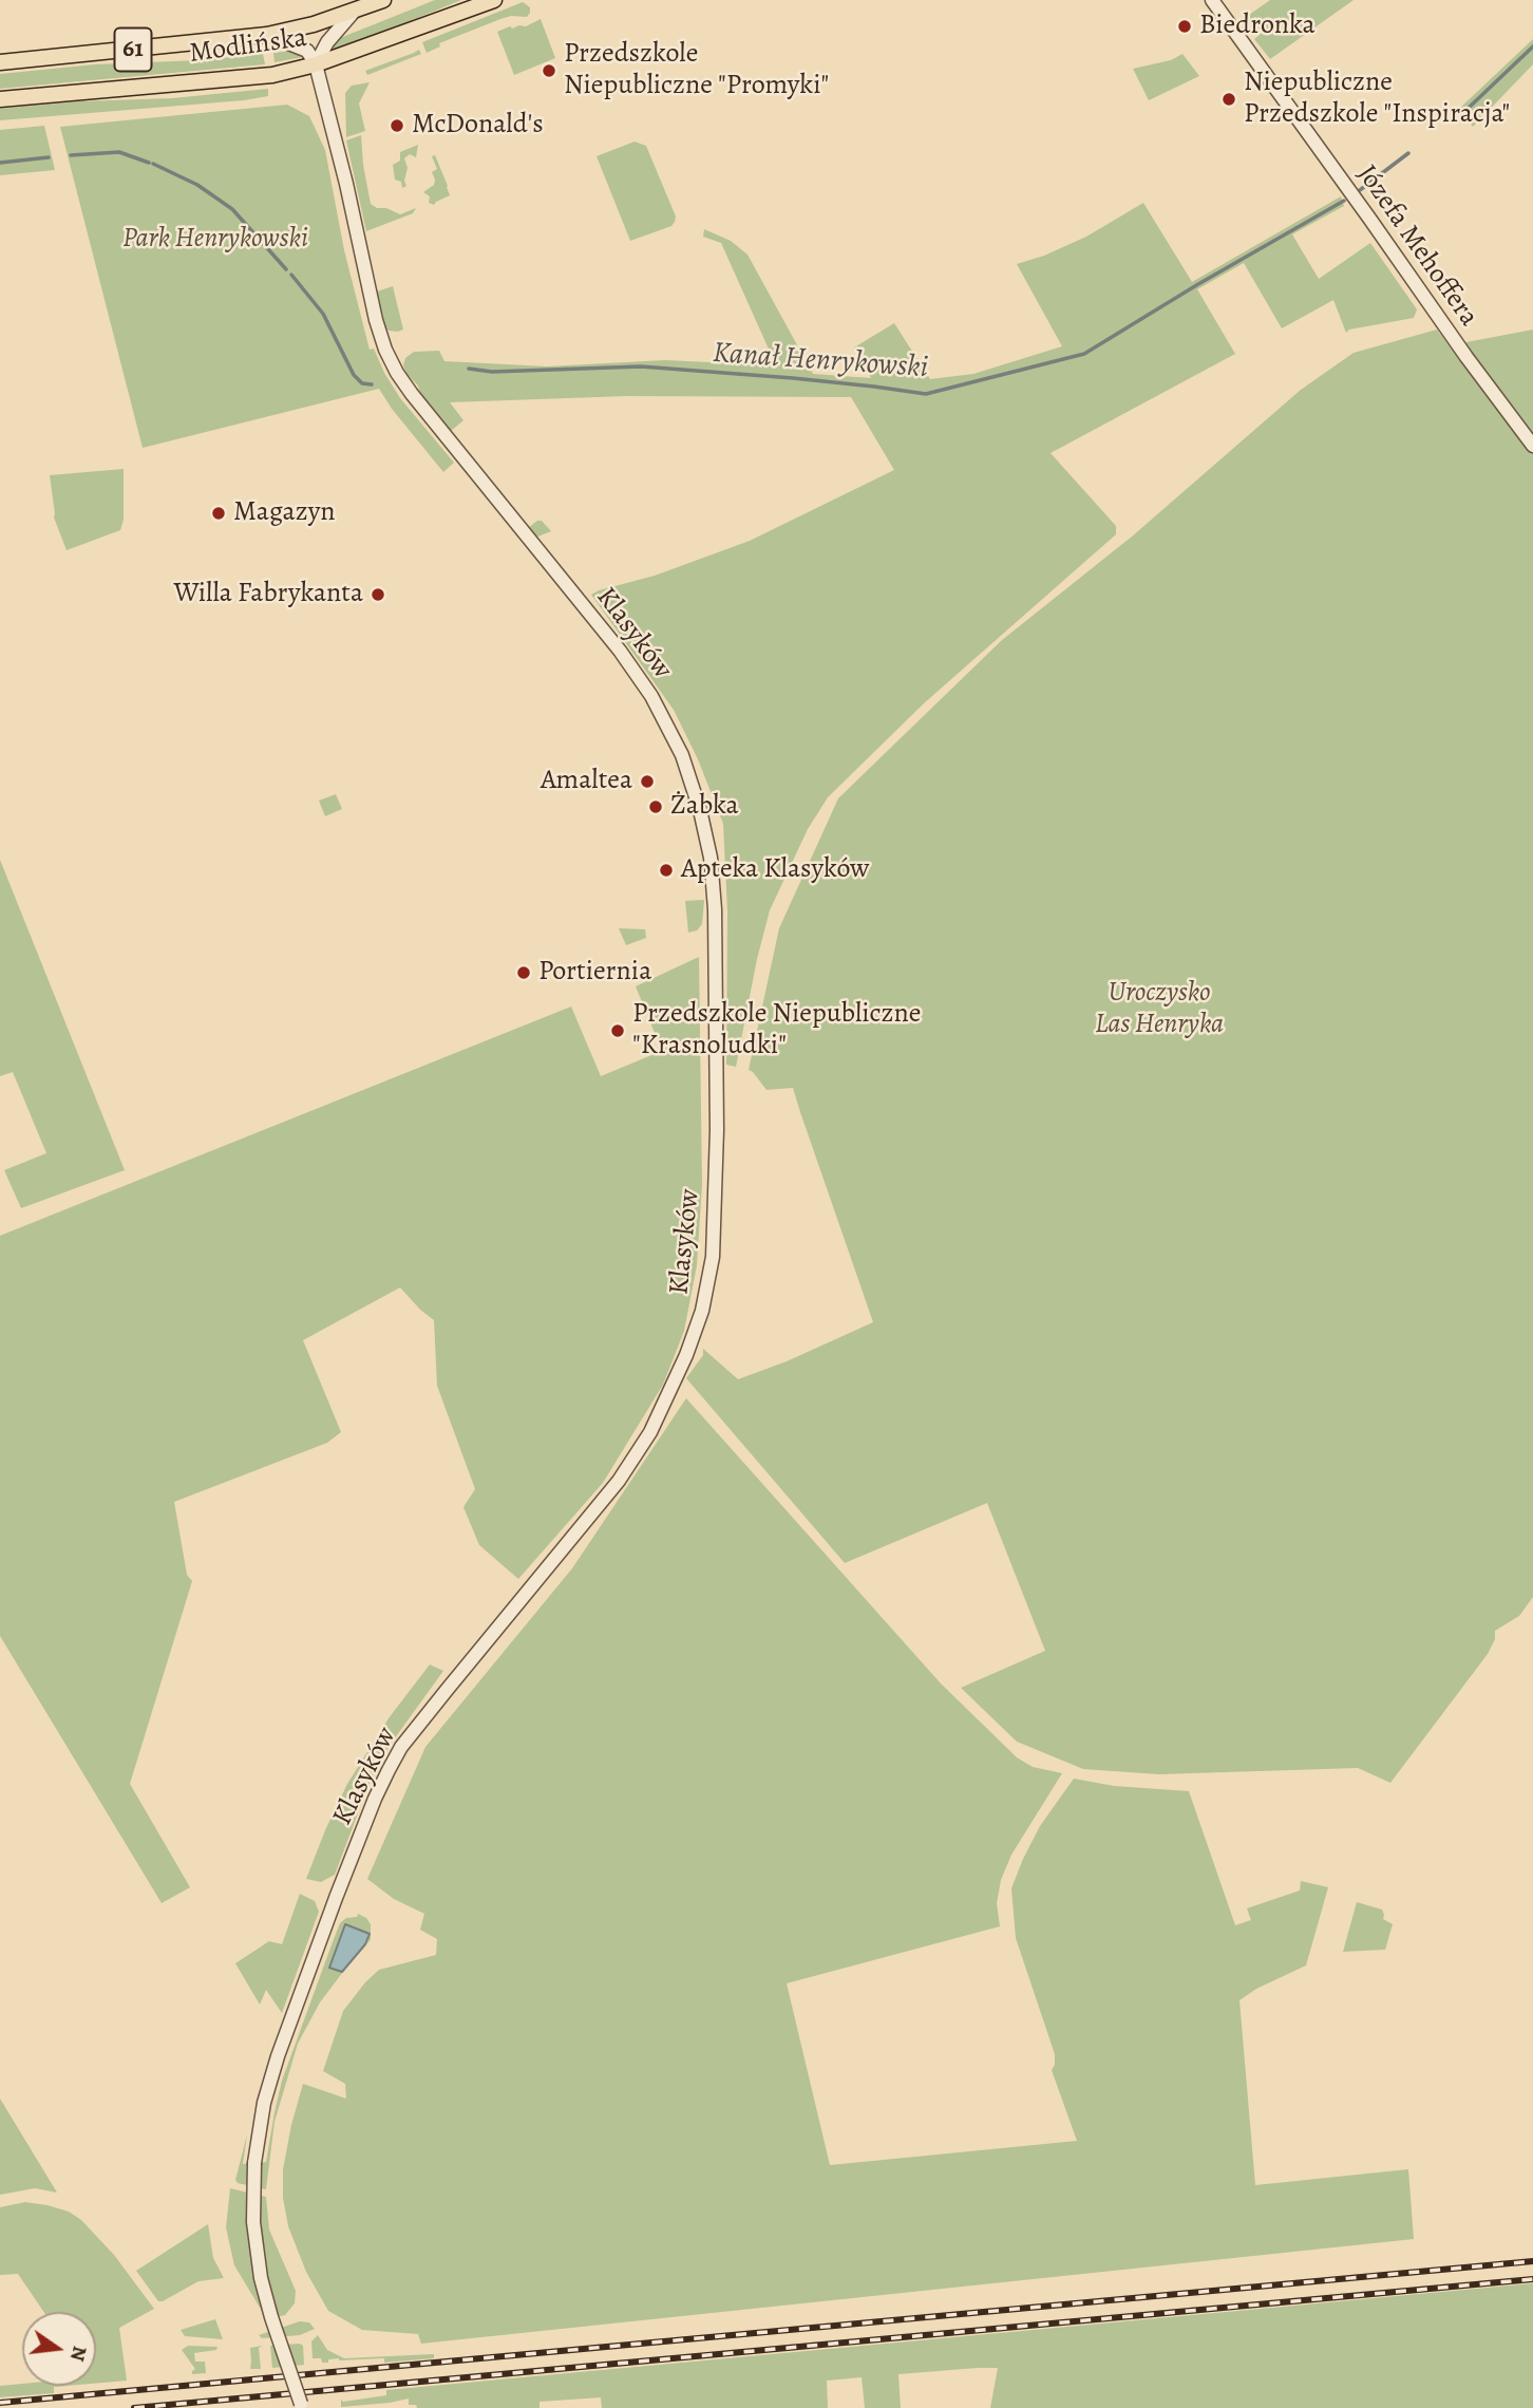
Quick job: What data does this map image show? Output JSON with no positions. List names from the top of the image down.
{
  "streets": {
    "main road": ["Modlińska", "61"],
    "street": ["Józefa Mehoffera", "Klasyków"]
  },
  "crossings": [
    ["Modlińska", "Klasyków"]
  ],
  "water": ["Kanał Henrykowski"],
  "parks": ["Park Henrykowski", "Uroczysko Las Henryka"],
  "places": [
    "Biedronka",
    "Przedszkole Niepubliczne \"Promyki\"",
    "Niepubliczne Przedszkole \"Inspiracja\"",
    "McDonald's",
    "Magazyn",
    "Willa Fabrykanta",
    "Amaltea",
    "Żabka",
    "Apteka Klasyków",
    "Portiernia",
    "Przedszkole Niepubliczne \"Krasnoludki\""
  ],
  "north": "right"
}
